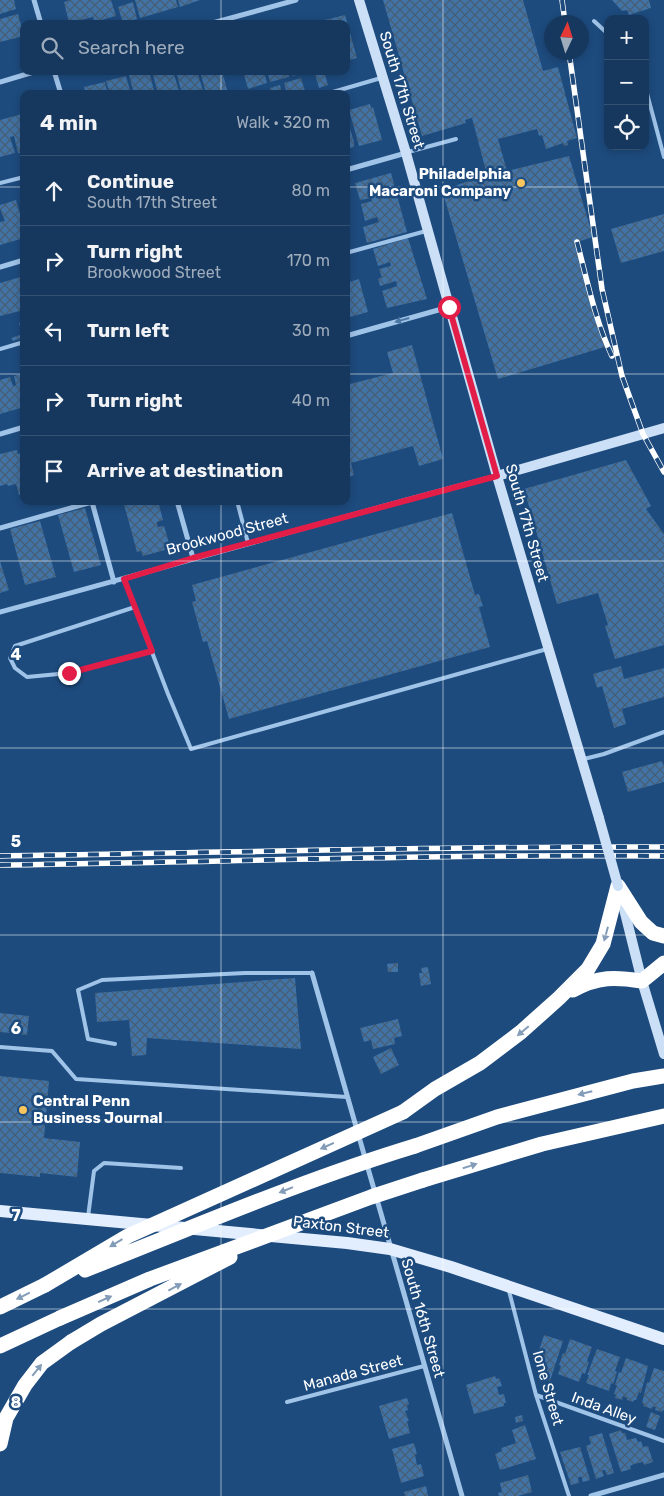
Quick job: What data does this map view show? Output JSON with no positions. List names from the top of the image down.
{
  "streets": {
    "main road": ["South 17th Street", "Brookwood Street", "Paxton Street"],
    "street": ["South 16th Street"],
    "lane": ["Manada Street", "Ione Street", "Inda Alley"]
  },
  "crossings": [
    ["South 17th Street", "Brookwood Street"],
    ["Paxton Street", "South 16th Street"],
    ["Paxton Street", "Ione Street"],
    ["South 16th Street", "Manada Street"],
    ["Ione Street", "Inda Alley"]
  ],
  "places": ["Philadelphia Macaroni Company", "Central Penn Business Journal"],
  "north": "top",
  "page": {
    "map_buttons": ["+", "−"],
    "search": "Search here",
    "heading": ["4 min", "Walk · 320 m"],
    "list": [
      ["Continue", "South 17th Street", "80 m"],
      ["Turn right", "Brookwood Street", "170 m"],
      ["Turn left", "30 m"],
      ["Turn right", "40 m"],
      "Arrive at destination"
    ]
  },
  "grid": {
    "rows": [
      "4",
      "5",
      "6",
      "7",
      "8"
    ]
  }
}
